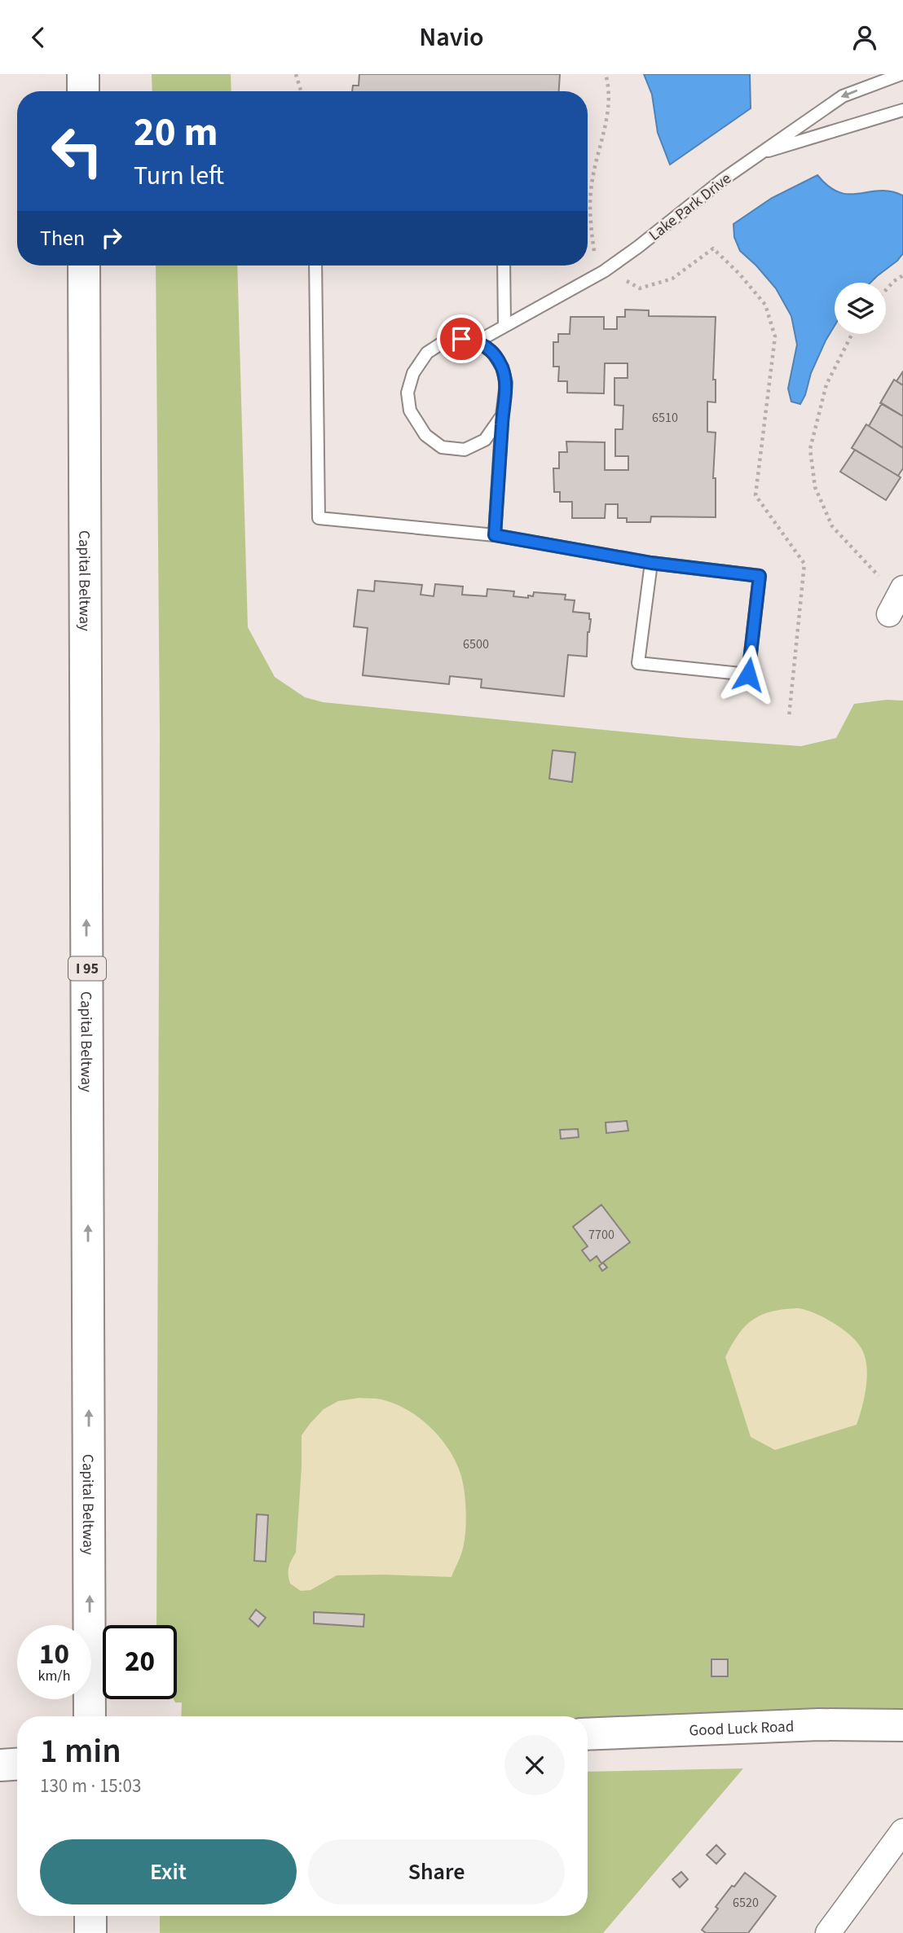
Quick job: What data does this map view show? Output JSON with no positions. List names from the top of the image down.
{
  "streets": {
    "main road": ["Capital Beltway", "I 95", "Good Luck Road"],
    "lane": ["Lake Park Drive"]
  },
  "one_way": ["Capital Beltway"],
  "house_numbers": [
    "6510",
    "6500",
    "7700",
    "6520"
  ],
  "page": {
    "header": "Navio",
    "turn": ["20 m", "Turn left"],
    "then": "Then",
    "speed": "10 km/h",
    "limit": "20",
    "heading": ["1 min", "130 m · 15:03"],
    "buttons": ["Exit", "Share"]
  }
}
